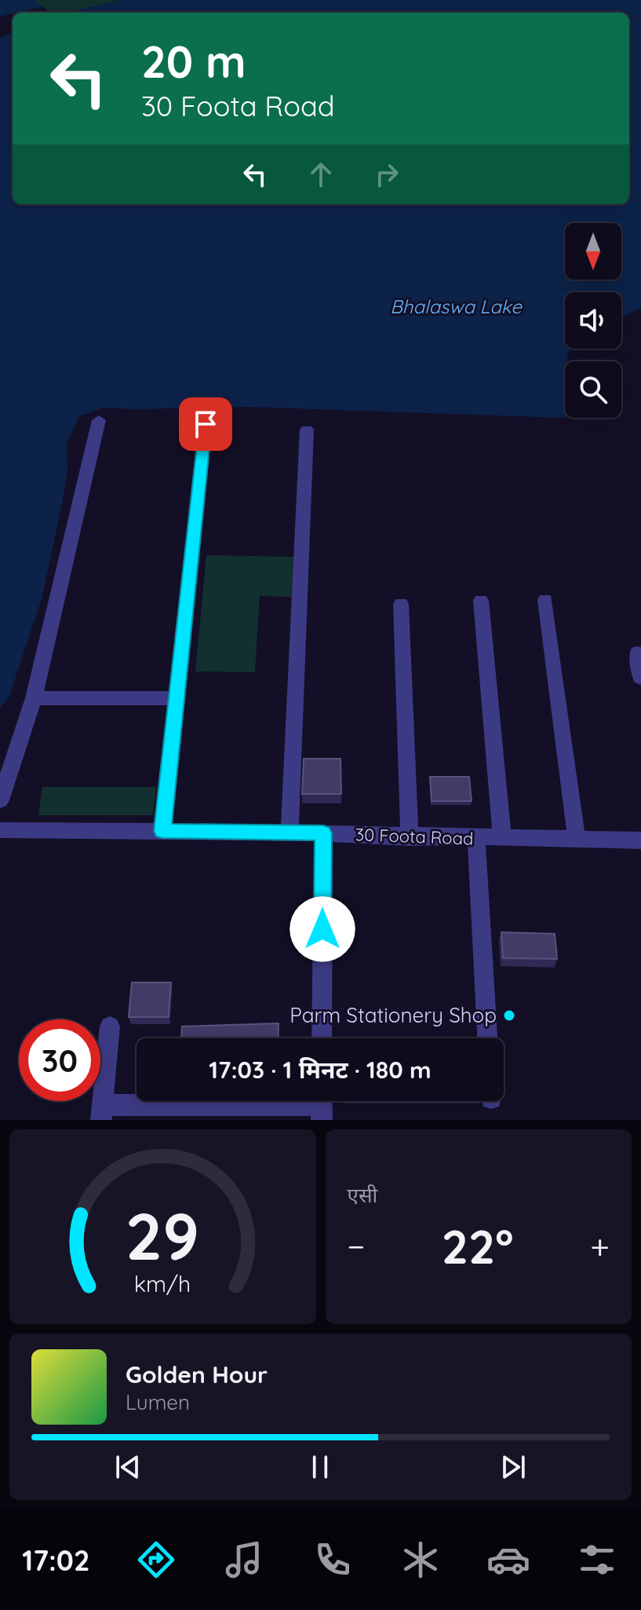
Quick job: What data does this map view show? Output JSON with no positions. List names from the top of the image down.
{
  "streets": {
    "street": ["30 Foota Road"]
  },
  "water": ["Bhalaswa Lake"],
  "places": ["Parm Stationery Shop"],
  "north": "bottom",
  "page": {
    "turn": ["20 m", "30 Foota Road"],
    "limit": "30",
    "trip": "17:03 · 1 मिनट · 180 m",
    "tile": "एसी",
    "heat": ["−", "22°", "+"],
    "song": ["Golden Hour", "Lumen"],
    "tabs": "17:02",
    "gauge": ["29", "km/h"]
  }
}
